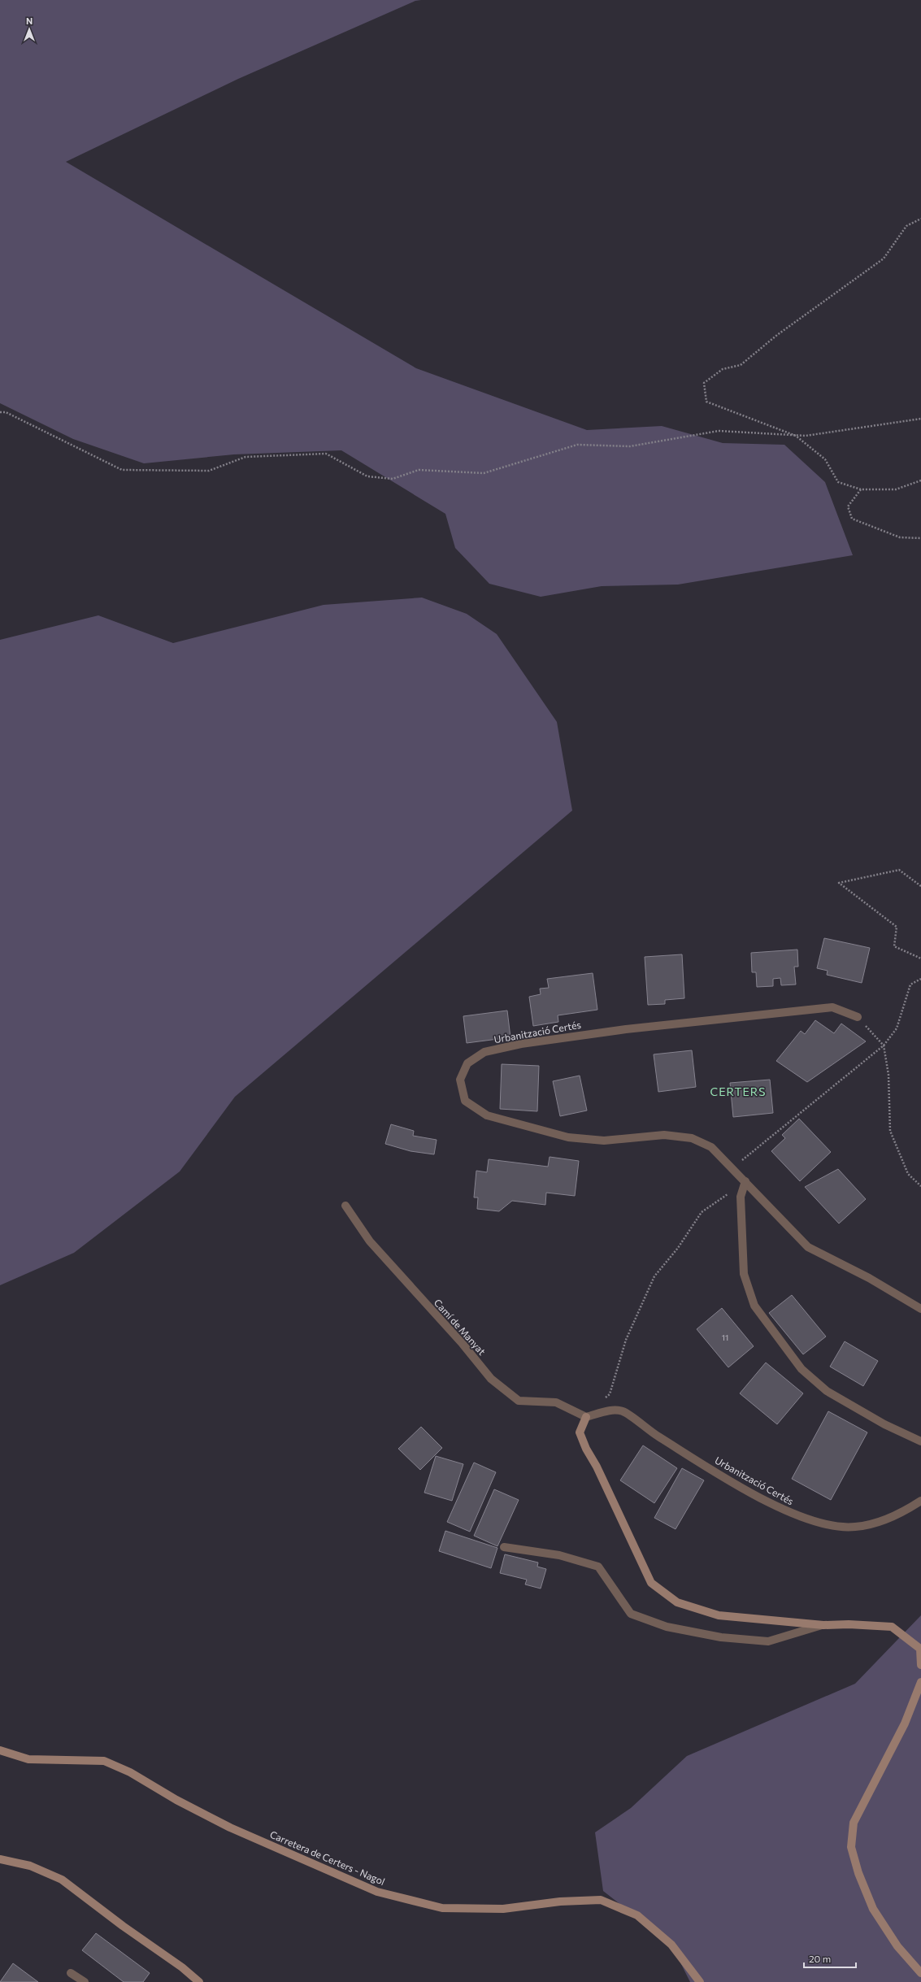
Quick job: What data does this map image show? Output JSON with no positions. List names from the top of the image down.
{
  "streets": {
    "main road": ["Carretera de Certers - Nagol"],
    "street": ["Urbanització Certés", "Camí de Manyat"]
  },
  "crossings": [
    ["Urbanització Certés", "Camí de Manyat"]
  ],
  "districts": ["CERTERS"],
  "house_numbers": ["11"],
  "scale_bar": "20 m",
  "north": "top"
}
